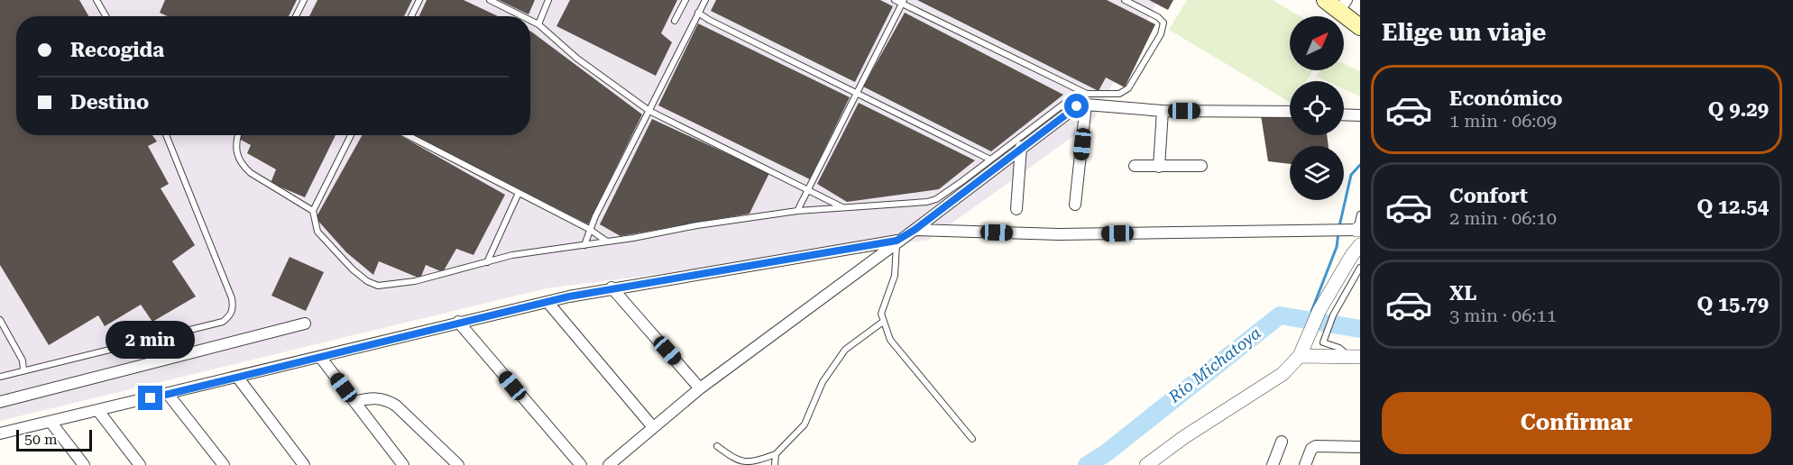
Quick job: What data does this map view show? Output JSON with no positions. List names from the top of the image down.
{
  "water": ["Río Michatoya"],
  "scale_bar": "50 m",
  "north": "top right",
  "page": {
    "heading": "Elige un viaje",
    "banner": ["Recogida", "Destino"],
    "list": [
      {
        "name": "Económico",
        "note": "1 min · 06:09",
        "value": "Q 9.29"
      },
      {
        "name": "Confort",
        "note": "2 min · 06:10",
        "value": "Q 12.54"
      },
      {
        "name": "XL",
        "note": "3 min · 06:11",
        "value": "Q 15.79"
      }
    ],
    "bubble": "2 min",
    "buttons": "Confirmar",
    "scale": "50 m"
  }
}
